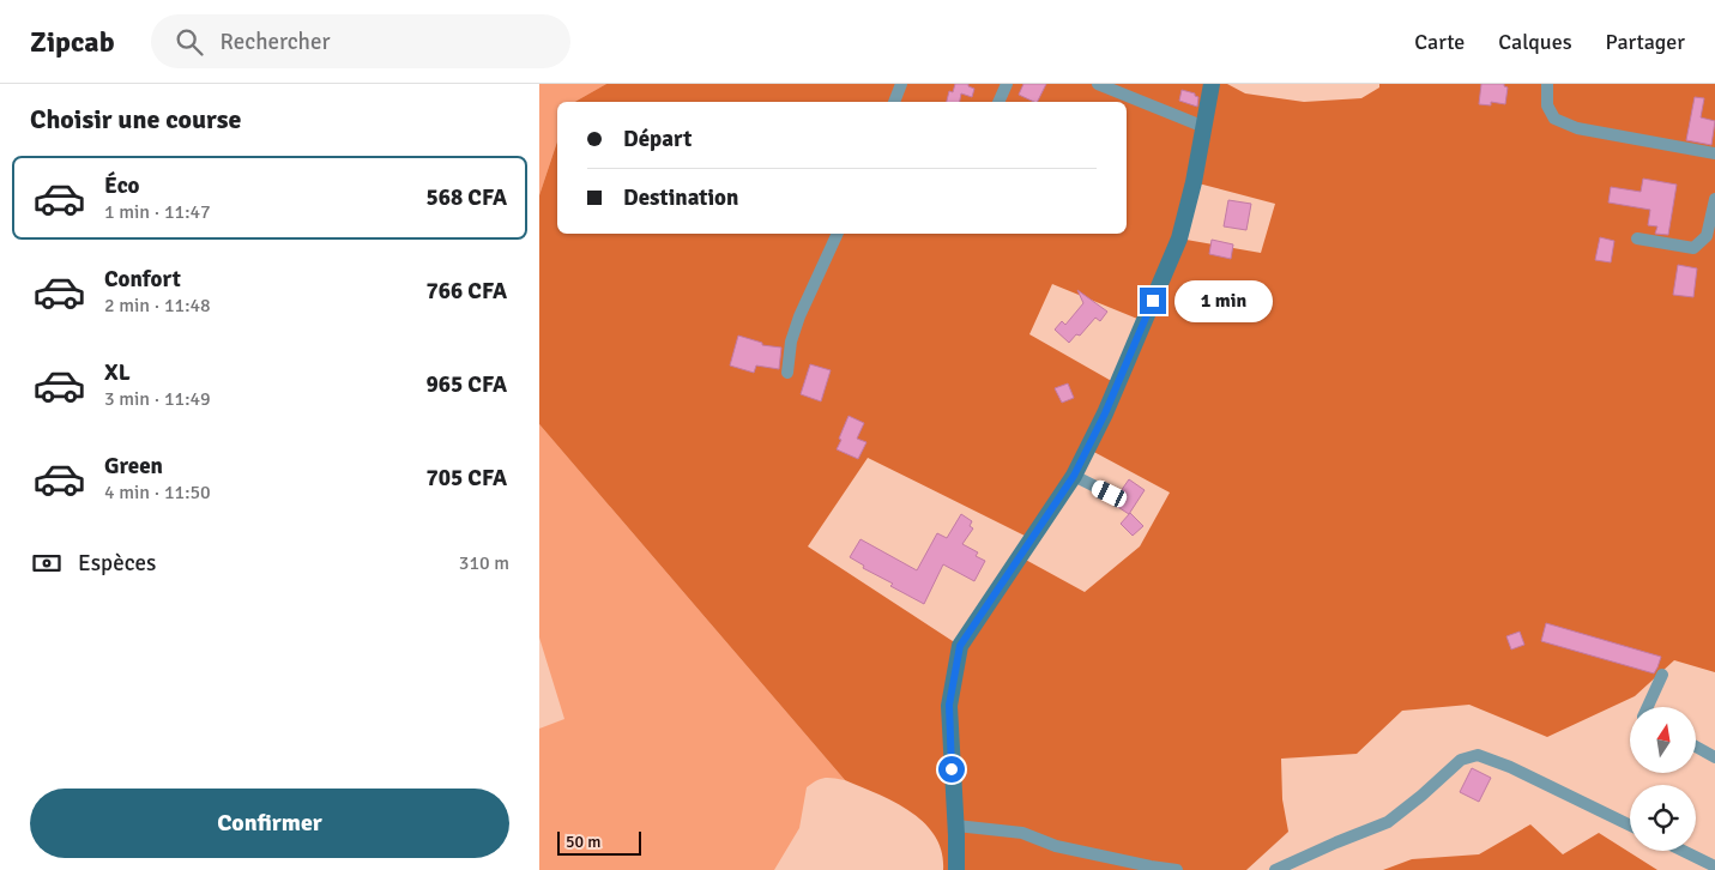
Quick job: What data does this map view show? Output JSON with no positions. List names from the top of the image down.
{
  "scale_bar": "50 m",
  "north": "top",
  "page": {
    "header": "Zipcab",
    "search": "Rechercher",
    "nav": ["Carte", "Calques", "Partager"],
    "heading": "Choisir une course",
    "banner": ["Départ", "Destination"],
    "list": [
      {
        "name": "Éco",
        "note": "1 min · 11:47",
        "value": "568 CFA"
      },
      {
        "name": "Confort",
        "note": "2 min · 11:48",
        "value": "766 CFA"
      },
      {
        "name": "XL",
        "note": "3 min · 11:49",
        "value": "965 CFA"
      },
      {
        "name": "Green",
        "note": "4 min · 11:50",
        "value": "705 CFA"
      }
    ],
    "bubble": "1 min",
    "pay": ["Espèces", "310 m"],
    "buttons": "Confirmer",
    "scale": "50 m"
  }
}
